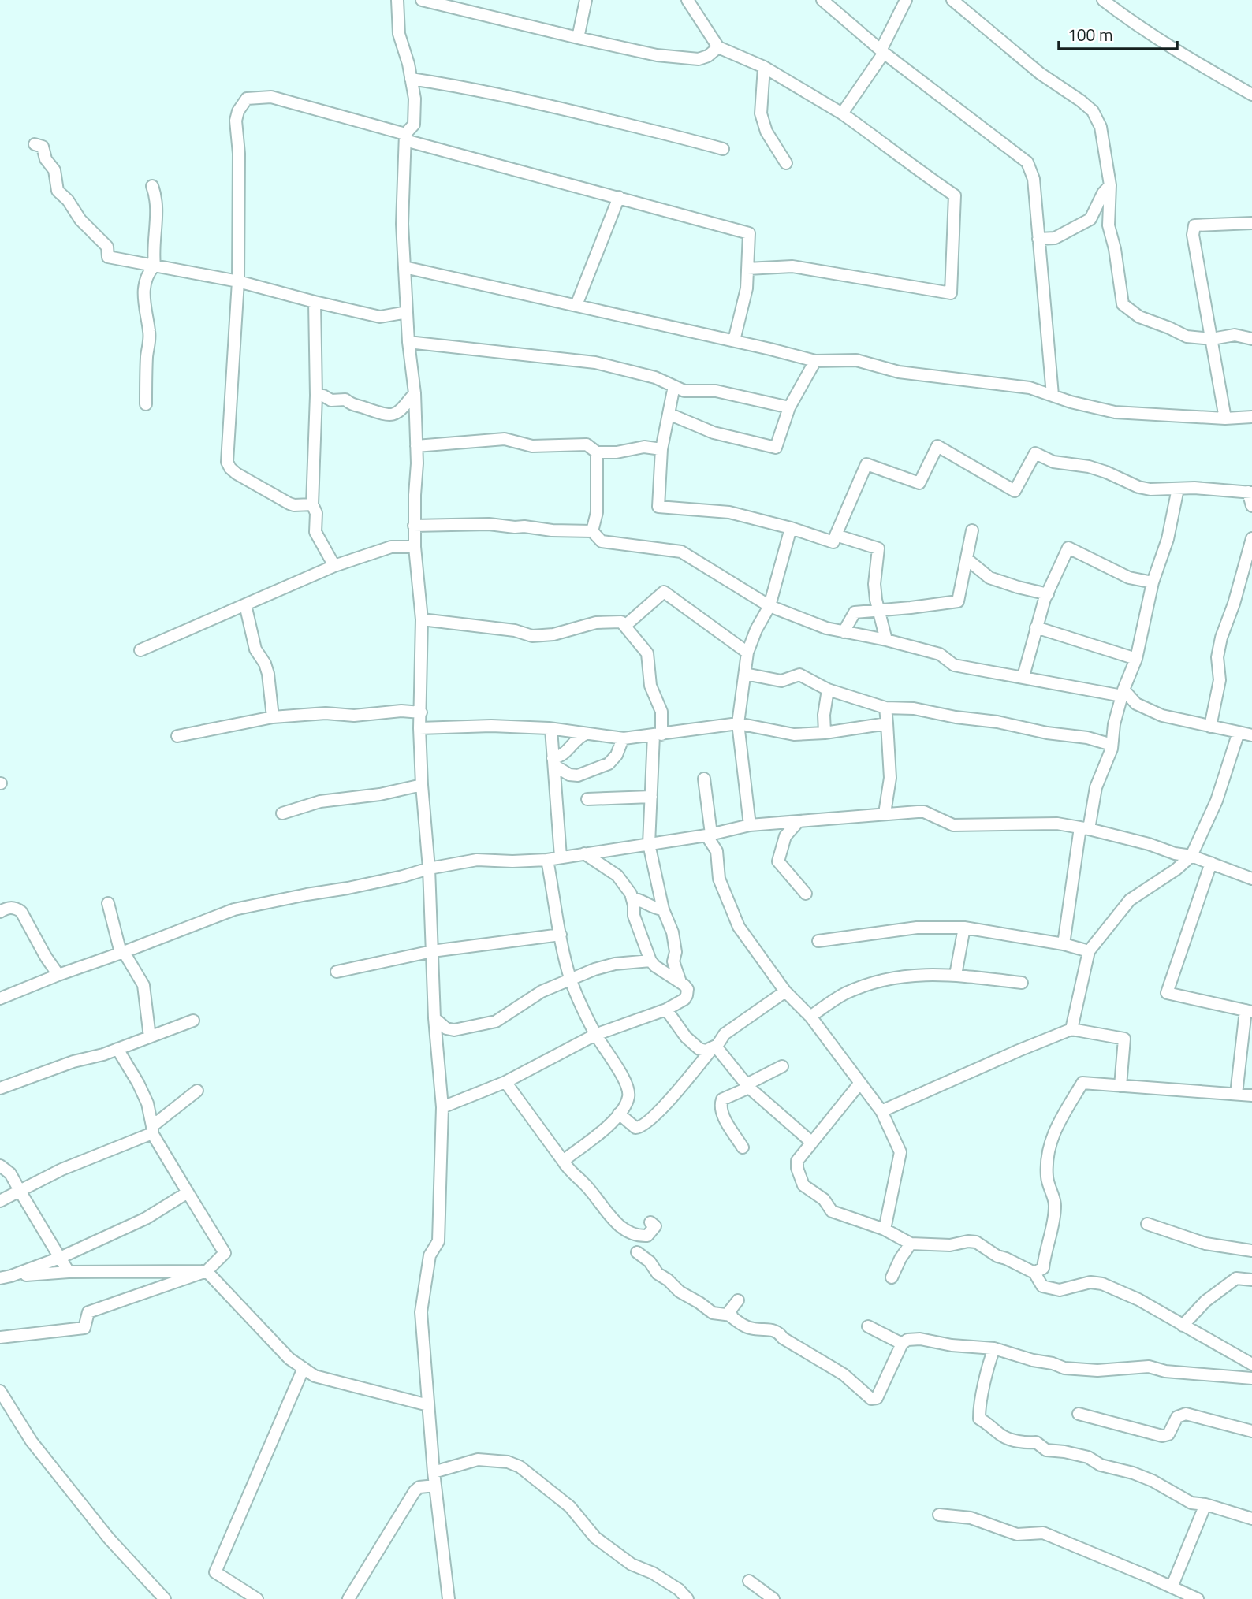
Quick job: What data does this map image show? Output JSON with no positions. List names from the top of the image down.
{
  "scale_bar": "100 m"
}
